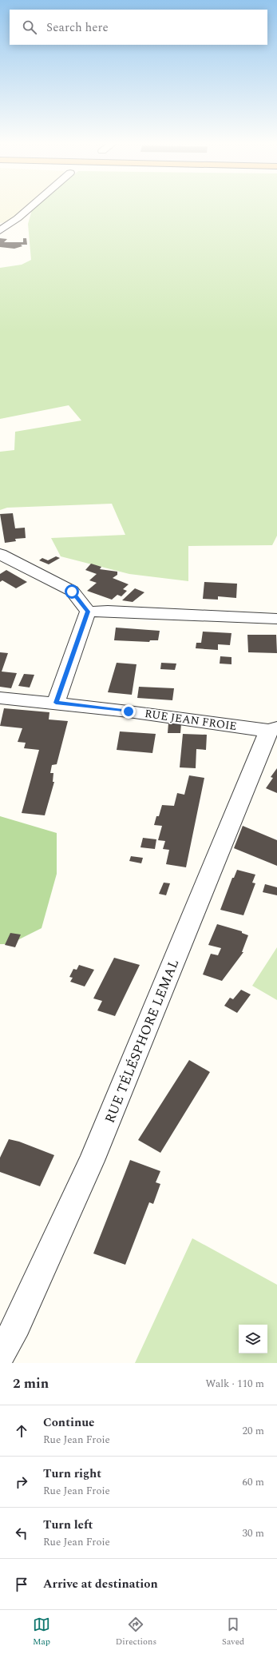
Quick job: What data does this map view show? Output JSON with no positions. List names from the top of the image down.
{
  "streets": {
    "street": ["RUE JEAN FROIE", "RUE TÉLÉSPHORE LEMAL"]
  },
  "crossings": [
    ["RUE JEAN FROIE", "RUE TÉLÉSPHORE LEMAL"]
  ],
  "page": {
    "search": "Search here",
    "heading": ["2 min", "Walk · 110 m"],
    "list": [
      ["Continue", "Rue Jean Froie", "20 m"],
      ["Turn right", "Rue Jean Froie", "60 m"],
      ["Turn left", "Rue Jean Froie", "30 m"],
      "Arrive at destination"
    ],
    "nav": ["Map", "Directions", "Saved"]
  }
}
